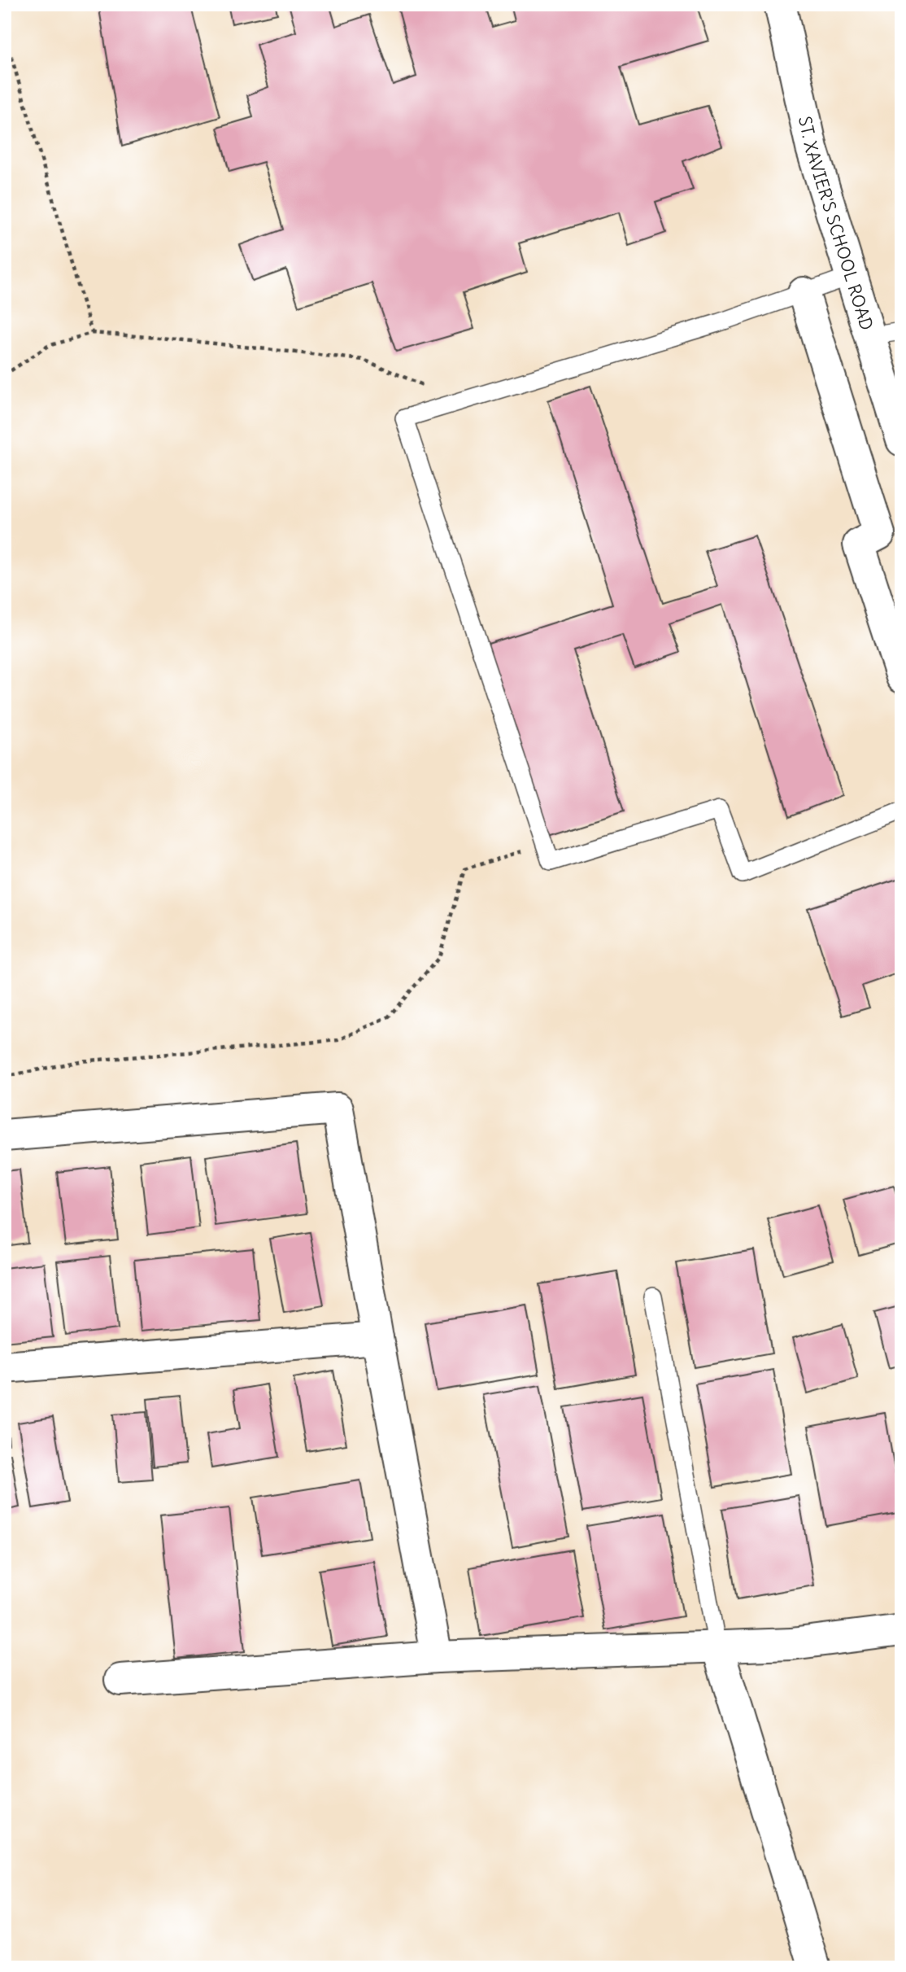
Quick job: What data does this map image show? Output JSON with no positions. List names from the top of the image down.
{
  "streets": {
    "street": ["ST. XAVIER'S SCHOOL ROAD"]
  }
}
